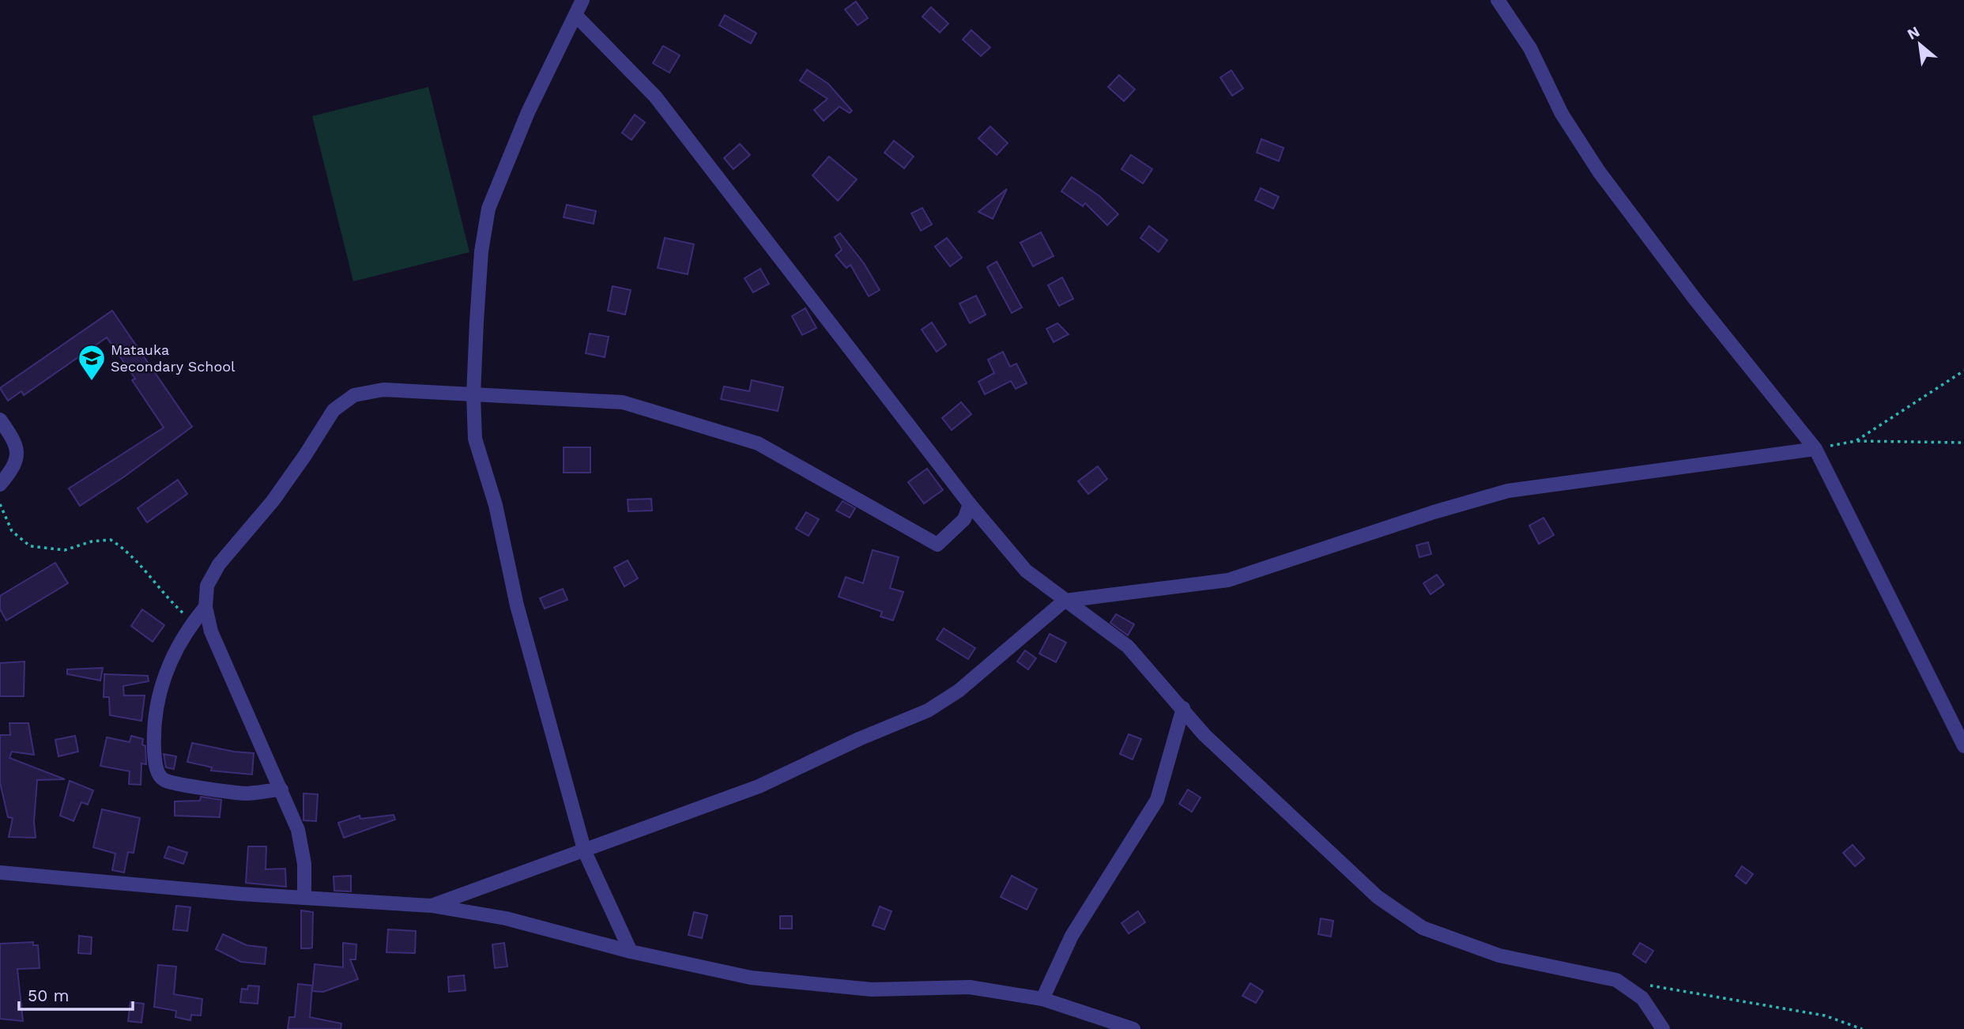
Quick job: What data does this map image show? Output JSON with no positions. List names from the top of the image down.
{
  "places": {
    "school or university": ["Matauka Secondary School"]
  },
  "scale_bar": "50 m",
  "north": "top left"
}
